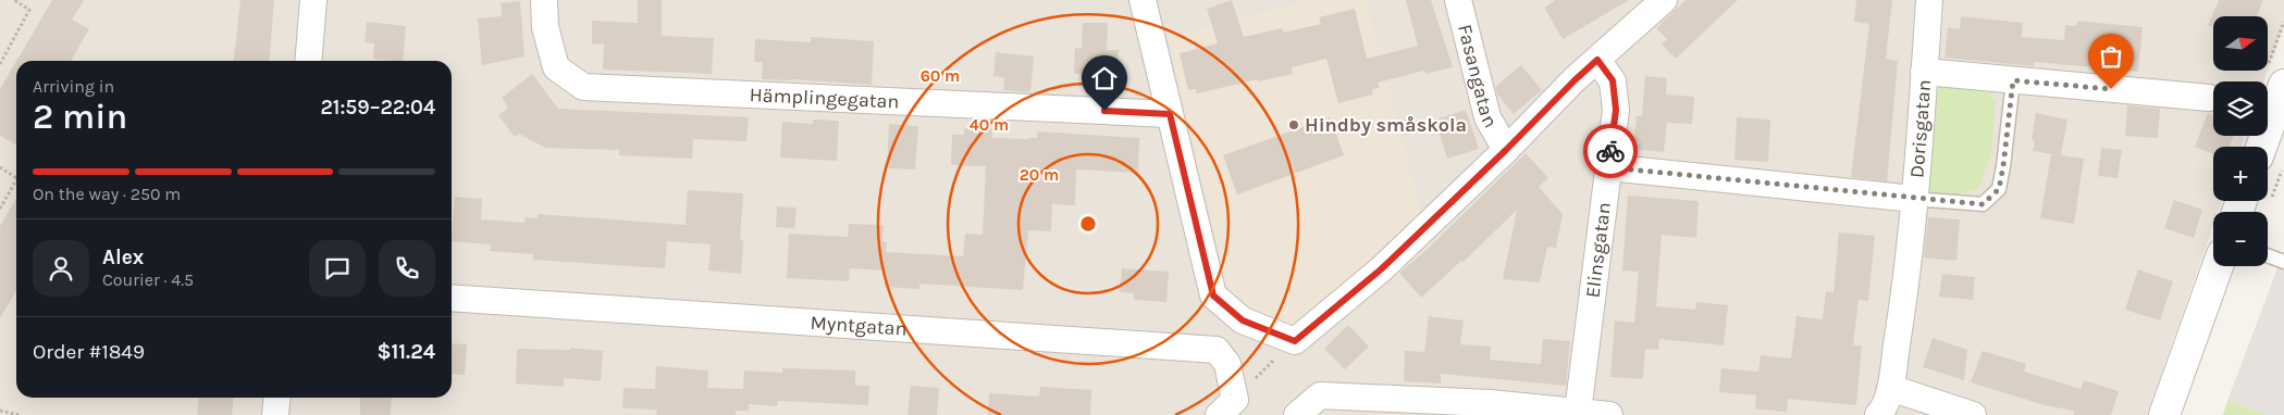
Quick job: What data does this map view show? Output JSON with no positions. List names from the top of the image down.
{
  "streets": {
    "street": [
      "Fasangatan",
      "Hämplingegatan",
      "Dorisgatan",
      "Elinsgatan",
      "Myntgatan"
    ]
  },
  "places": ["Hindby småskola"],
  "north": "right",
  "page": {
    "map_buttons": ["+", "−"],
    "heading": ["2 min", "Arriving in", "21:59–22:04"],
    "panel": [
      "Alex",
      "Courier · 4.5",
      "Order #1849",
      "$11.24"
    ],
    "bar": "On the way · 250 m"
  },
  "rings": ["60 m", "40 m", "20 m"]
}
